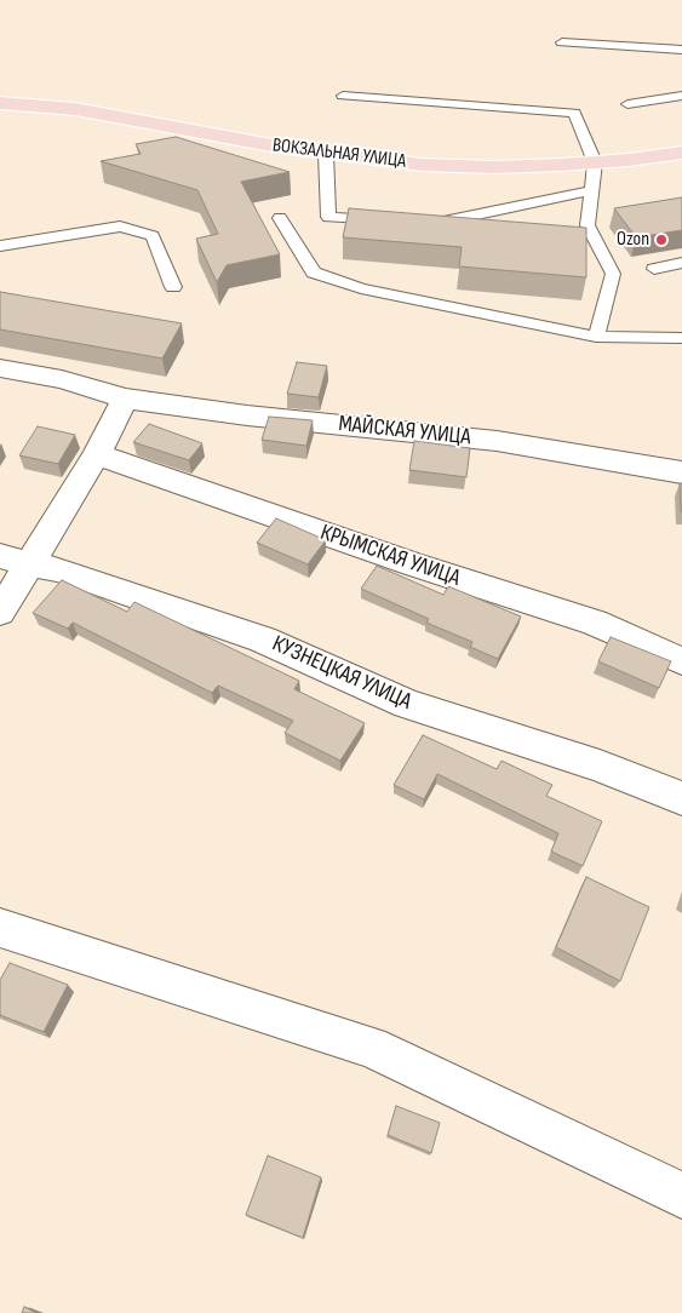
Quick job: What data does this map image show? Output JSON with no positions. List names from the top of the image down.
{
  "streets": {
    "main road": ["ВОКЗАЛЬНАЯ УЛИЦА"],
    "street": ["МАЙСКАЯ УЛИЦА", "КРЫМСКАЯ УЛИЦА", "КУЗНЕЦКАЯ УЛИЦА"]
  },
  "places": ["Ozon"]
}
